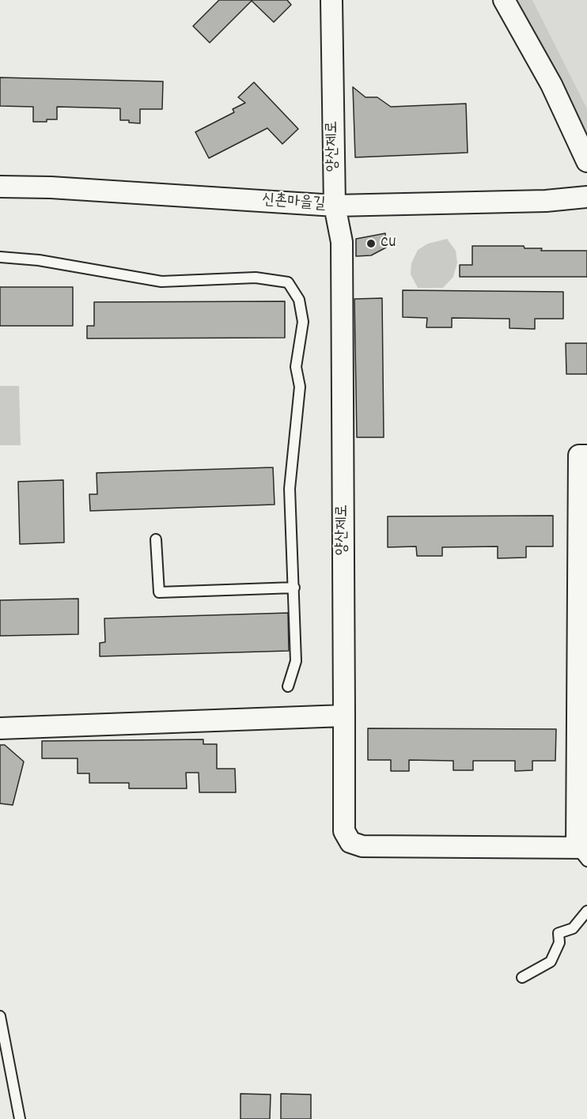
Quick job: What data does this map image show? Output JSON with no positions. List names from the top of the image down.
{
  "streets": {
    "street": ["양산제로", "신촌마을길"]
  },
  "crossings": [
    ["양산제로", "신촌마을길"]
  ],
  "places": ["CU"]
}
